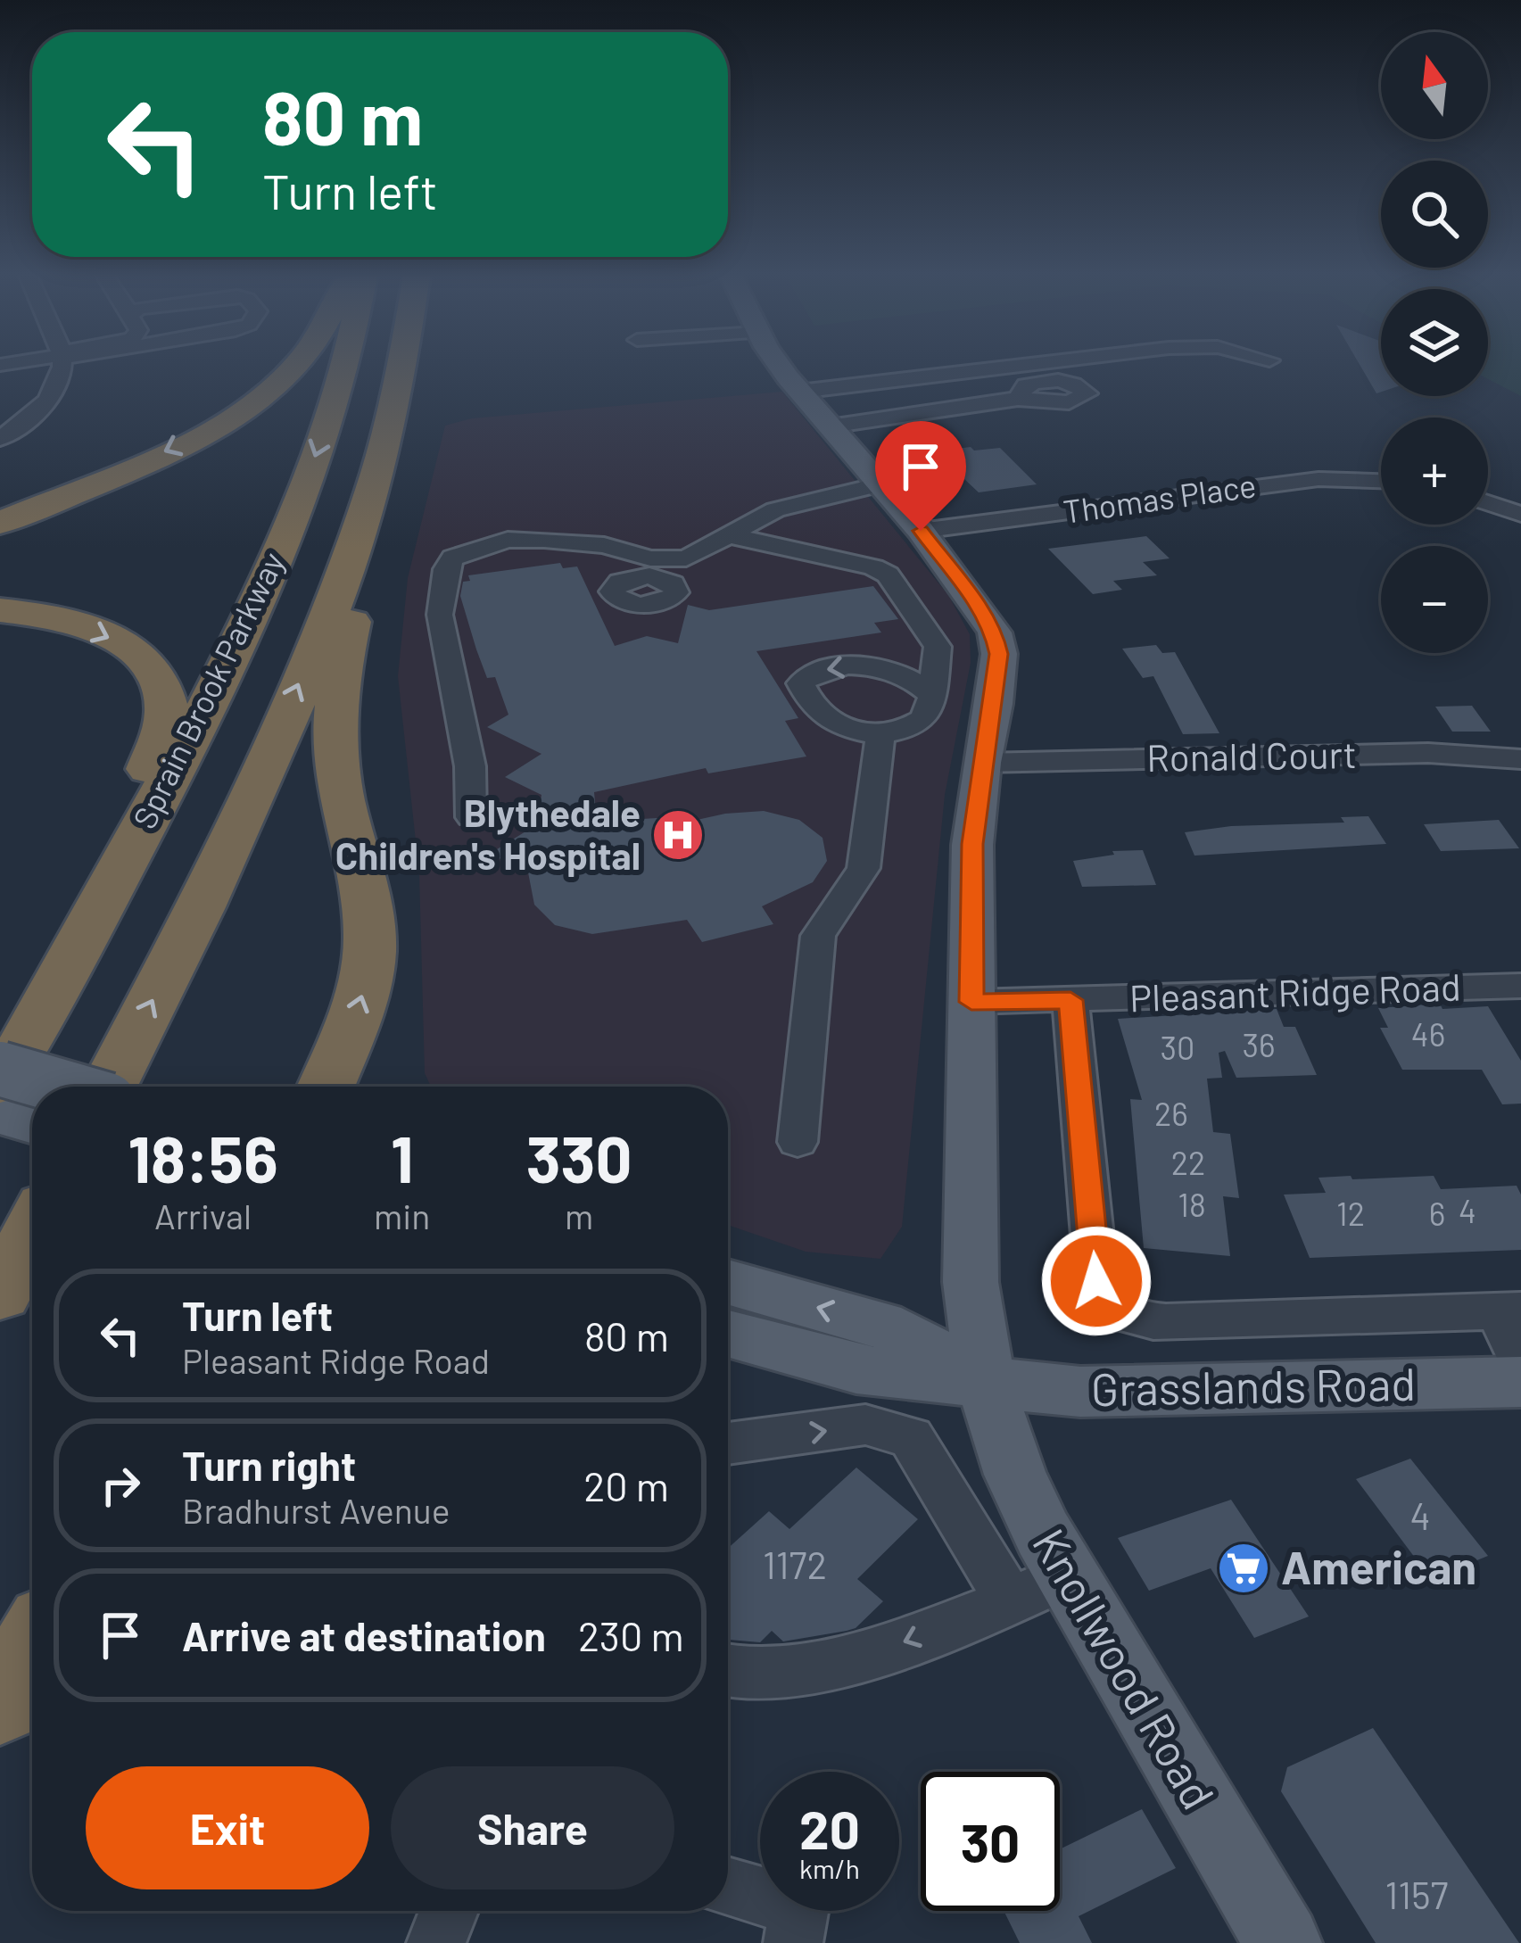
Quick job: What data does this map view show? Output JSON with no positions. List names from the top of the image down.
{
  "streets": {
    "highway": ["Sprain Brook Parkway"],
    "main road": ["Grasslands Road", "Knollwood Road"],
    "street": ["Thomas Place", "Ronald Court", "Pleasant Ridge Road"]
  },
  "crossings": [
    ["Thomas Place", "Knollwood Road"],
    ["Ronald Court", "Knollwood Road"],
    ["Pleasant Ridge Road", "Knollwood Road"],
    ["Grasslands Road", "Knollwood Road"]
  ],
  "places": {
    "hospital": ["Blythedale Children's Hospital"],
    "supermarket": ["American"]
  },
  "house_numbers": [
    "46",
    "36",
    "30",
    "26",
    "22",
    "18",
    "4",
    "12",
    "6",
    "4",
    "1172",
    "1157"
  ],
  "north": "top",
  "page": {
    "map_buttons": ["+", "−"],
    "turn": ["80 m", "Turn left"],
    "eta": [
      "18:56",
      "Arrival",
      "1",
      "min",
      "330",
      "m"
    ],
    "list": [
      {
        "name": "Turn left",
        "note": "Pleasant Ridge Road",
        "value": "80 m"
      },
      {
        "name": "Turn right",
        "note": "Bradhurst Avenue",
        "value": "20 m"
      },
      {
        "name": "Arrive at destination",
        "value": "230 m"
      }
    ],
    "buttons": ["Exit", "Share"],
    "speed": "20 km/h",
    "limit": "30"
  }
}
